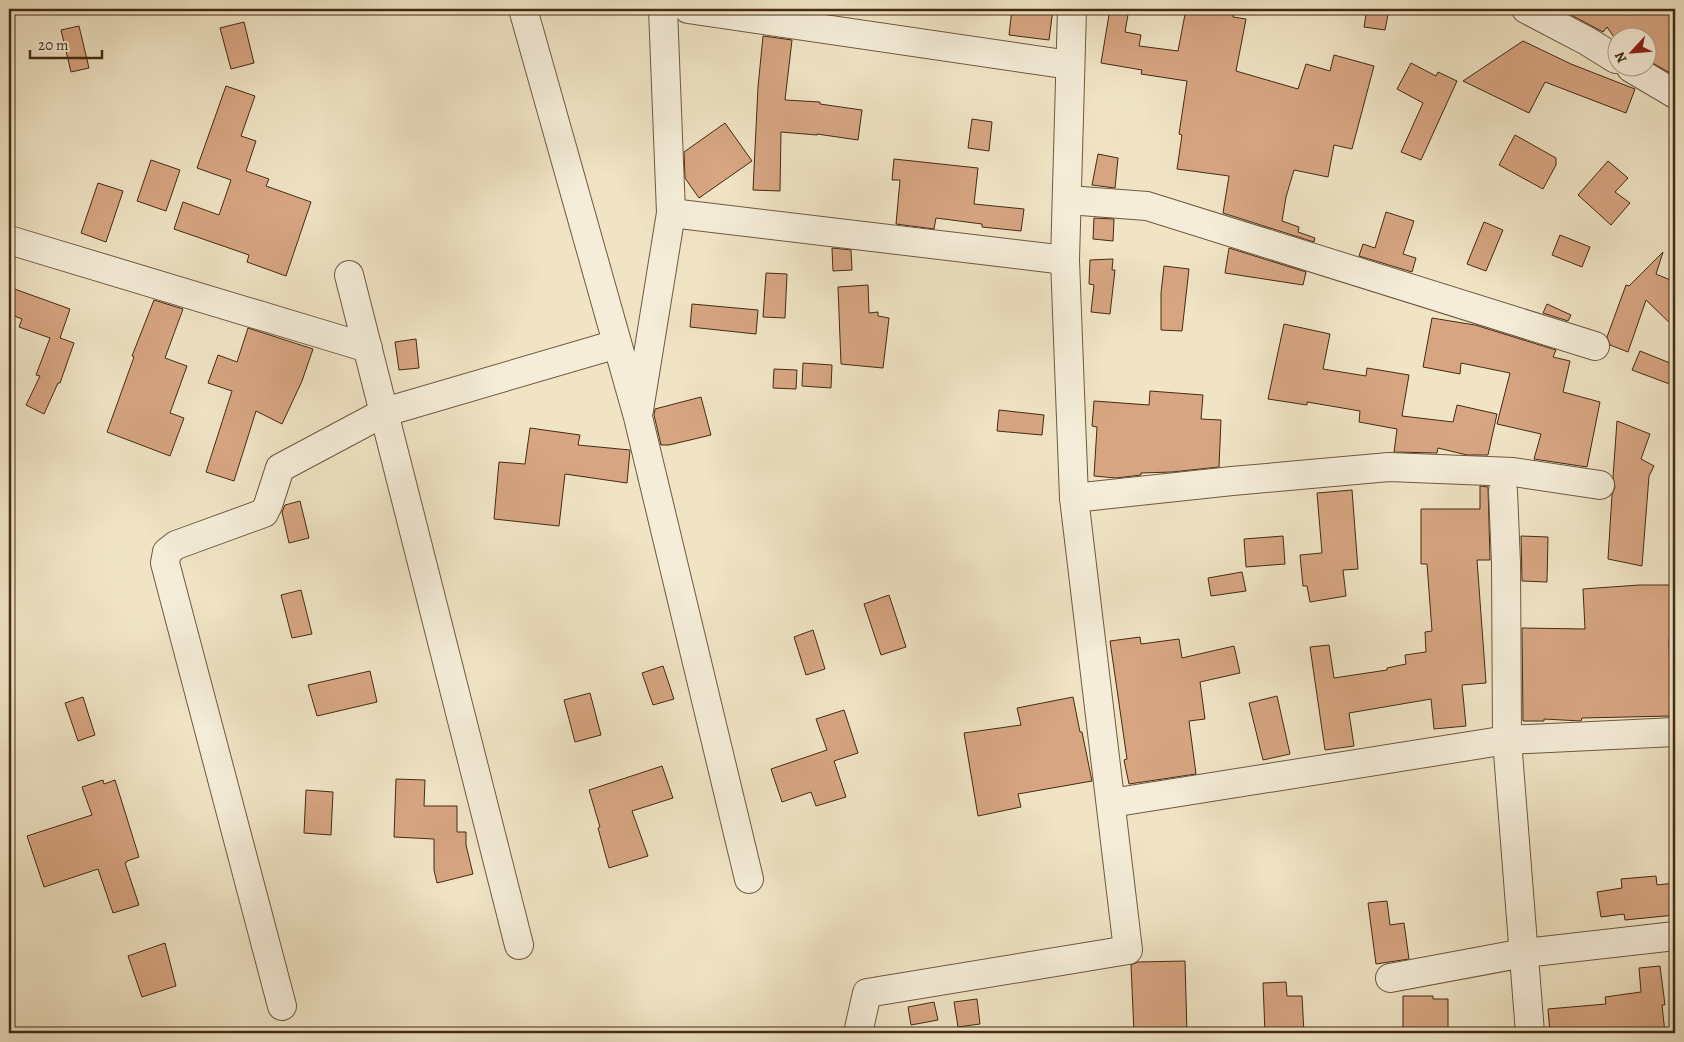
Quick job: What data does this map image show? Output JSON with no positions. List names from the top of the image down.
{
  "scale_bar": "20 m",
  "north": "bottom left"
}
